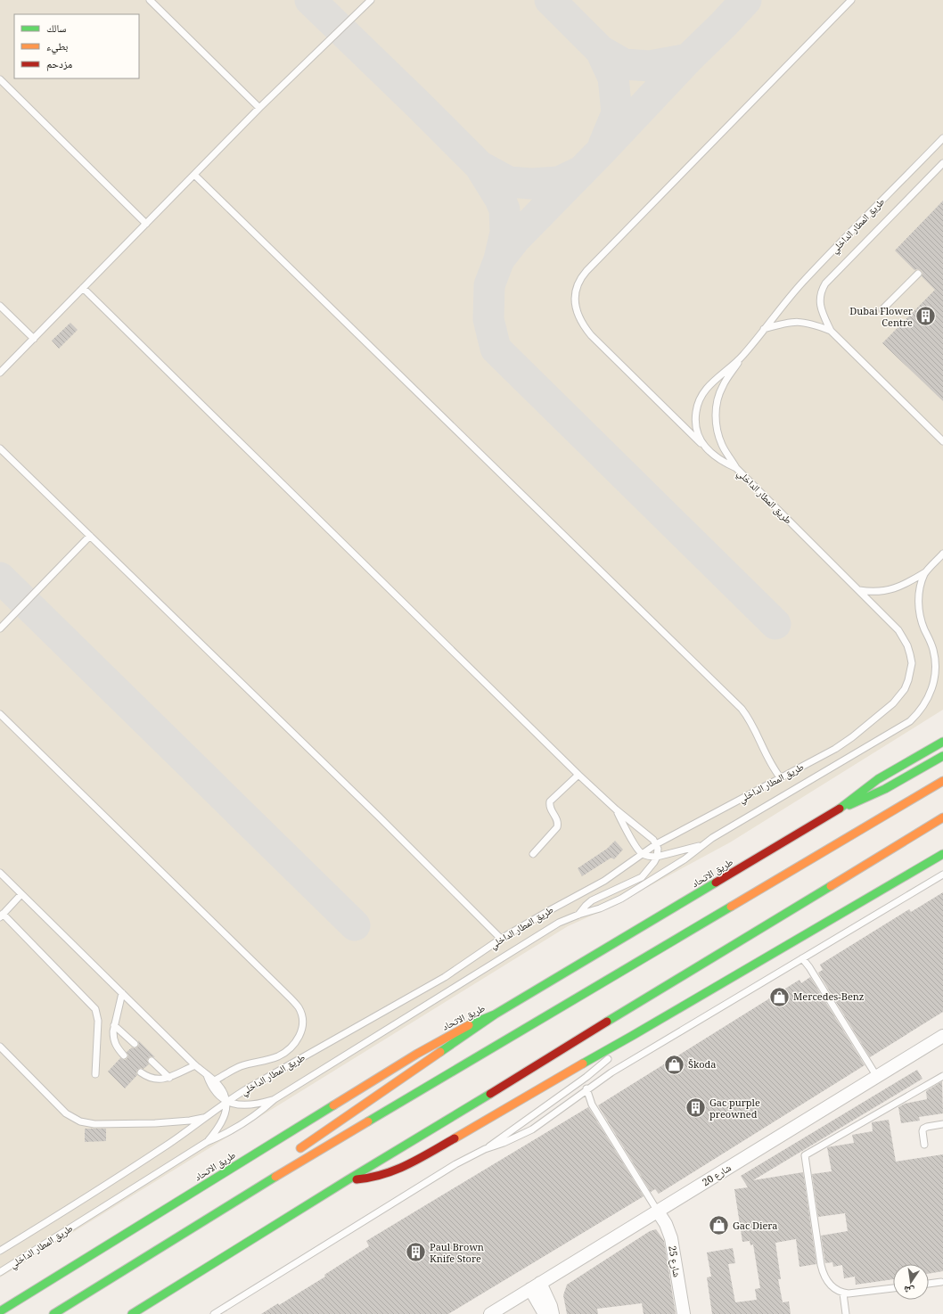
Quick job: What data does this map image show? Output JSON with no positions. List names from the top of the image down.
{
  "streets": {
    "main road": ["طريق الاتحاد"],
    "street": ["شارع 20", "شارع 25"],
    "lane": ["طريق المطار الداخلي"]
  },
  "crossings": [
    ["شارع 20", "شارع 25"]
  ],
  "places": {
    "building": ["Dubai Flower Centre", "Gac purple preowned", "Paul Brown Knife Store"],
    "shop": ["Mercedes-Benz", "Škoda", "Gac Diera"]
  },
  "legend": ["سالك", "بطيء", "مزدحم"],
  "north": "bottom"
}
